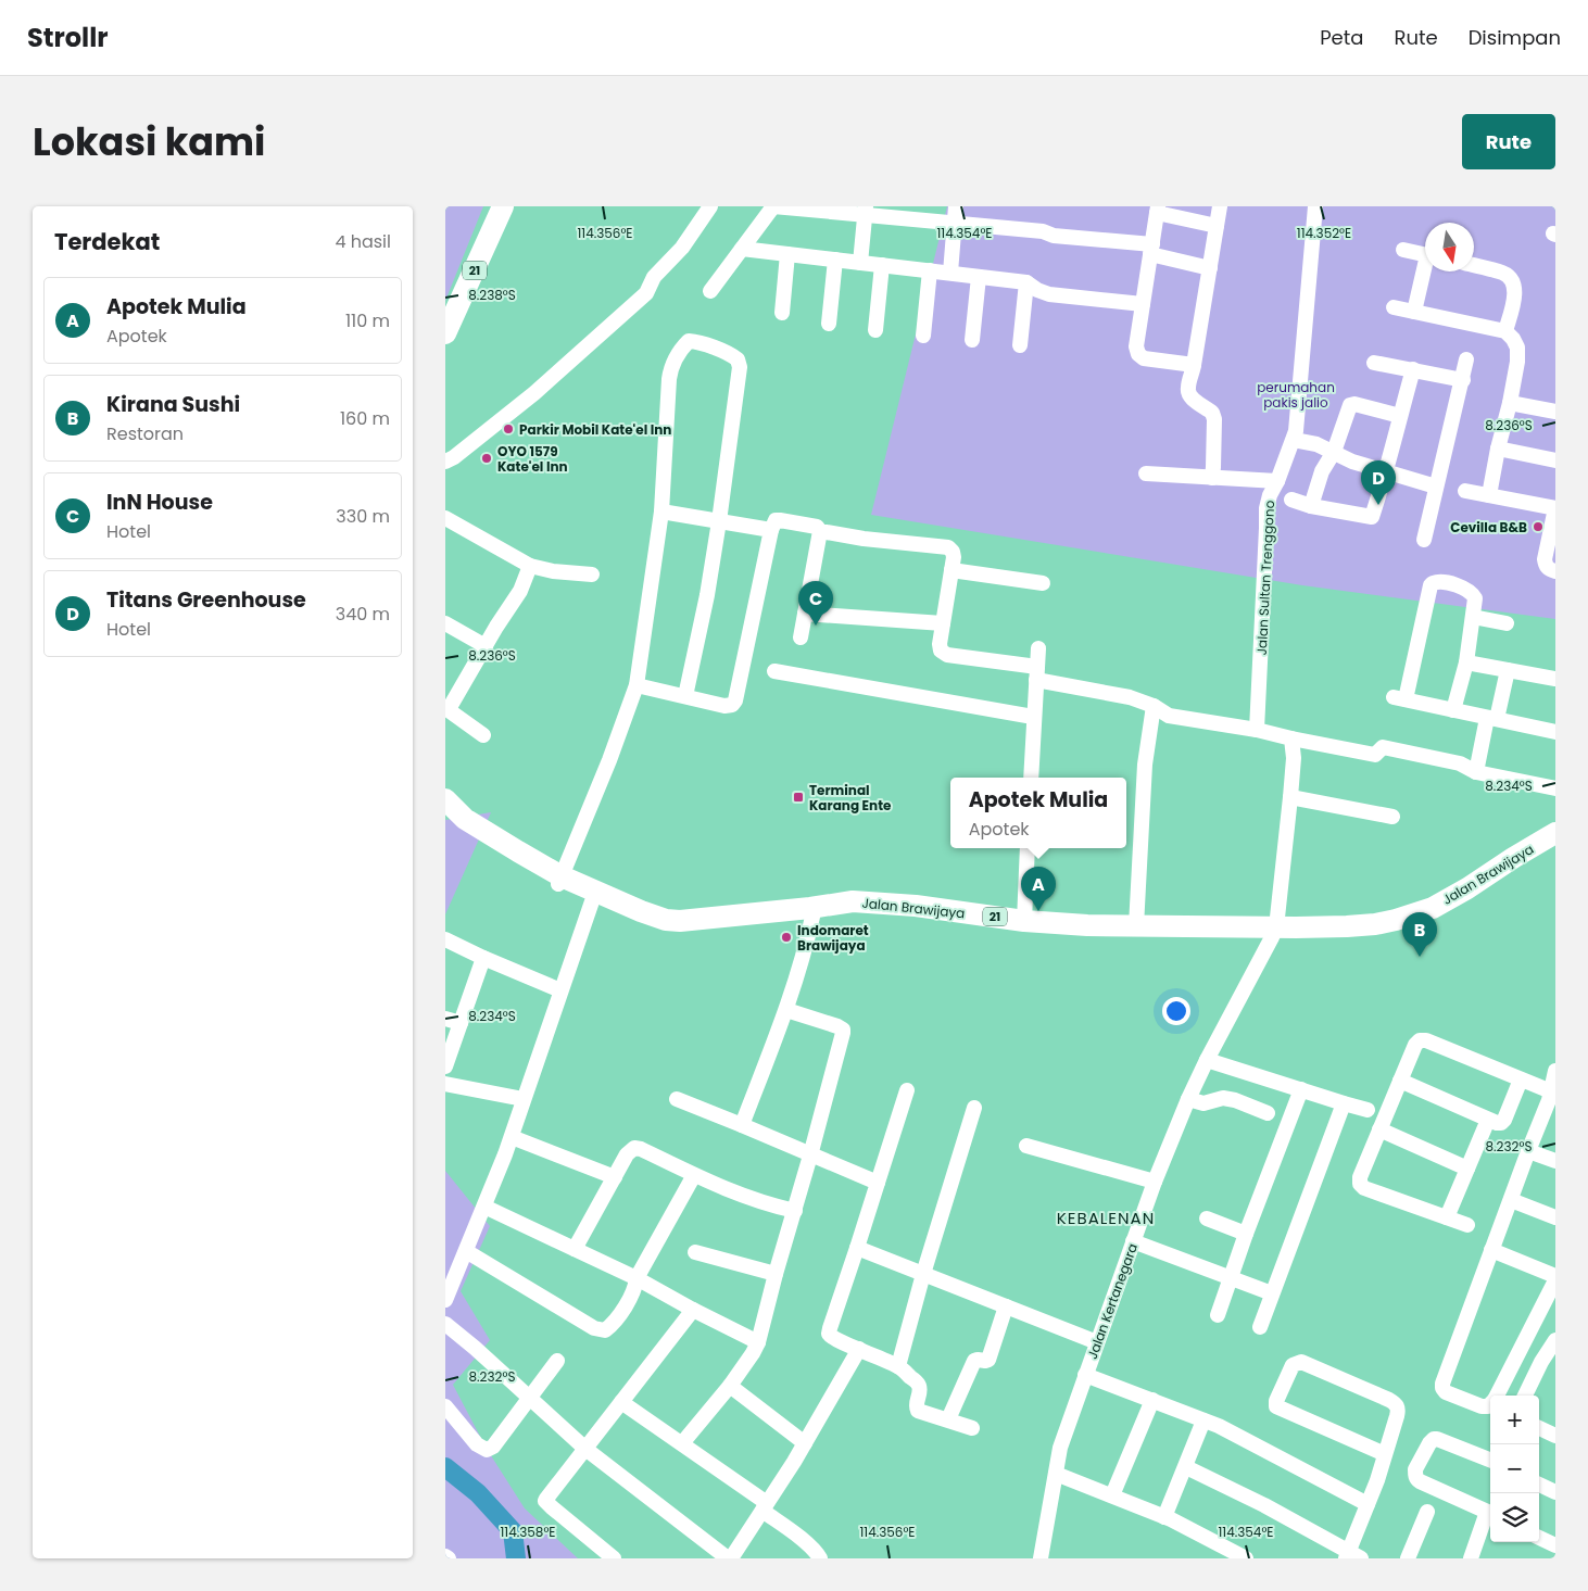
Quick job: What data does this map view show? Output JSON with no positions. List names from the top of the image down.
{
  "streets": {
    "highway": ["21", "Jalan Brawijaya"],
    "street": ["Jalan Sultan Trenggono", "Jalan Kertanegara"]
  },
  "crossings": [
    ["Jalan Brawijaya", "Jalan Kertanegara"]
  ],
  "districts": ["KEBALENAN"],
  "parks": ["perumahan pakis jalio"],
  "places": {
    "other": [
      "Parkir Mobil Kate'el Inn",
      "OYO 1579 Kate'el Inn",
      "Cevilla B&B",
      "Indomaret Brawijaya"
    ],
    "transit": ["Terminal Karang Ente"]
  },
  "north": "bottom",
  "page": {
    "header": "Strollr",
    "nav": ["Peta", "Rute", "Disimpan"],
    "title": "Lokasi kami",
    "buttons": "Rute",
    "heading": ["Terdekat", "4 hasil"],
    "list": [
      {
        "mark": "A",
        "name": "Apotek Mulia",
        "note": "Apotek",
        "value": "110 m"
      },
      {
        "mark": "B",
        "name": "Kirana Sushi",
        "note": "Restoran",
        "value": "160 m"
      },
      {
        "mark": "C",
        "name": "InN House",
        "note": "Hotel",
        "value": "330 m"
      },
      {
        "mark": "D",
        "name": "Titans Greenhouse",
        "note": "Hotel",
        "value": "340 m"
      }
    ],
    "pins": [
      "D",
      "C",
      "A",
      "B"
    ],
    "popup": ["Apotek Mulia", "Apotek"],
    "map_buttons": ["+", "−"]
  },
  "coordinates": [
    "114.356°E",
    "114.354°E",
    "114.352°E",
    "8.238°S",
    "8.236°S",
    "8.234°S",
    "8.232°S",
    "114.358°E"
  ]
}
